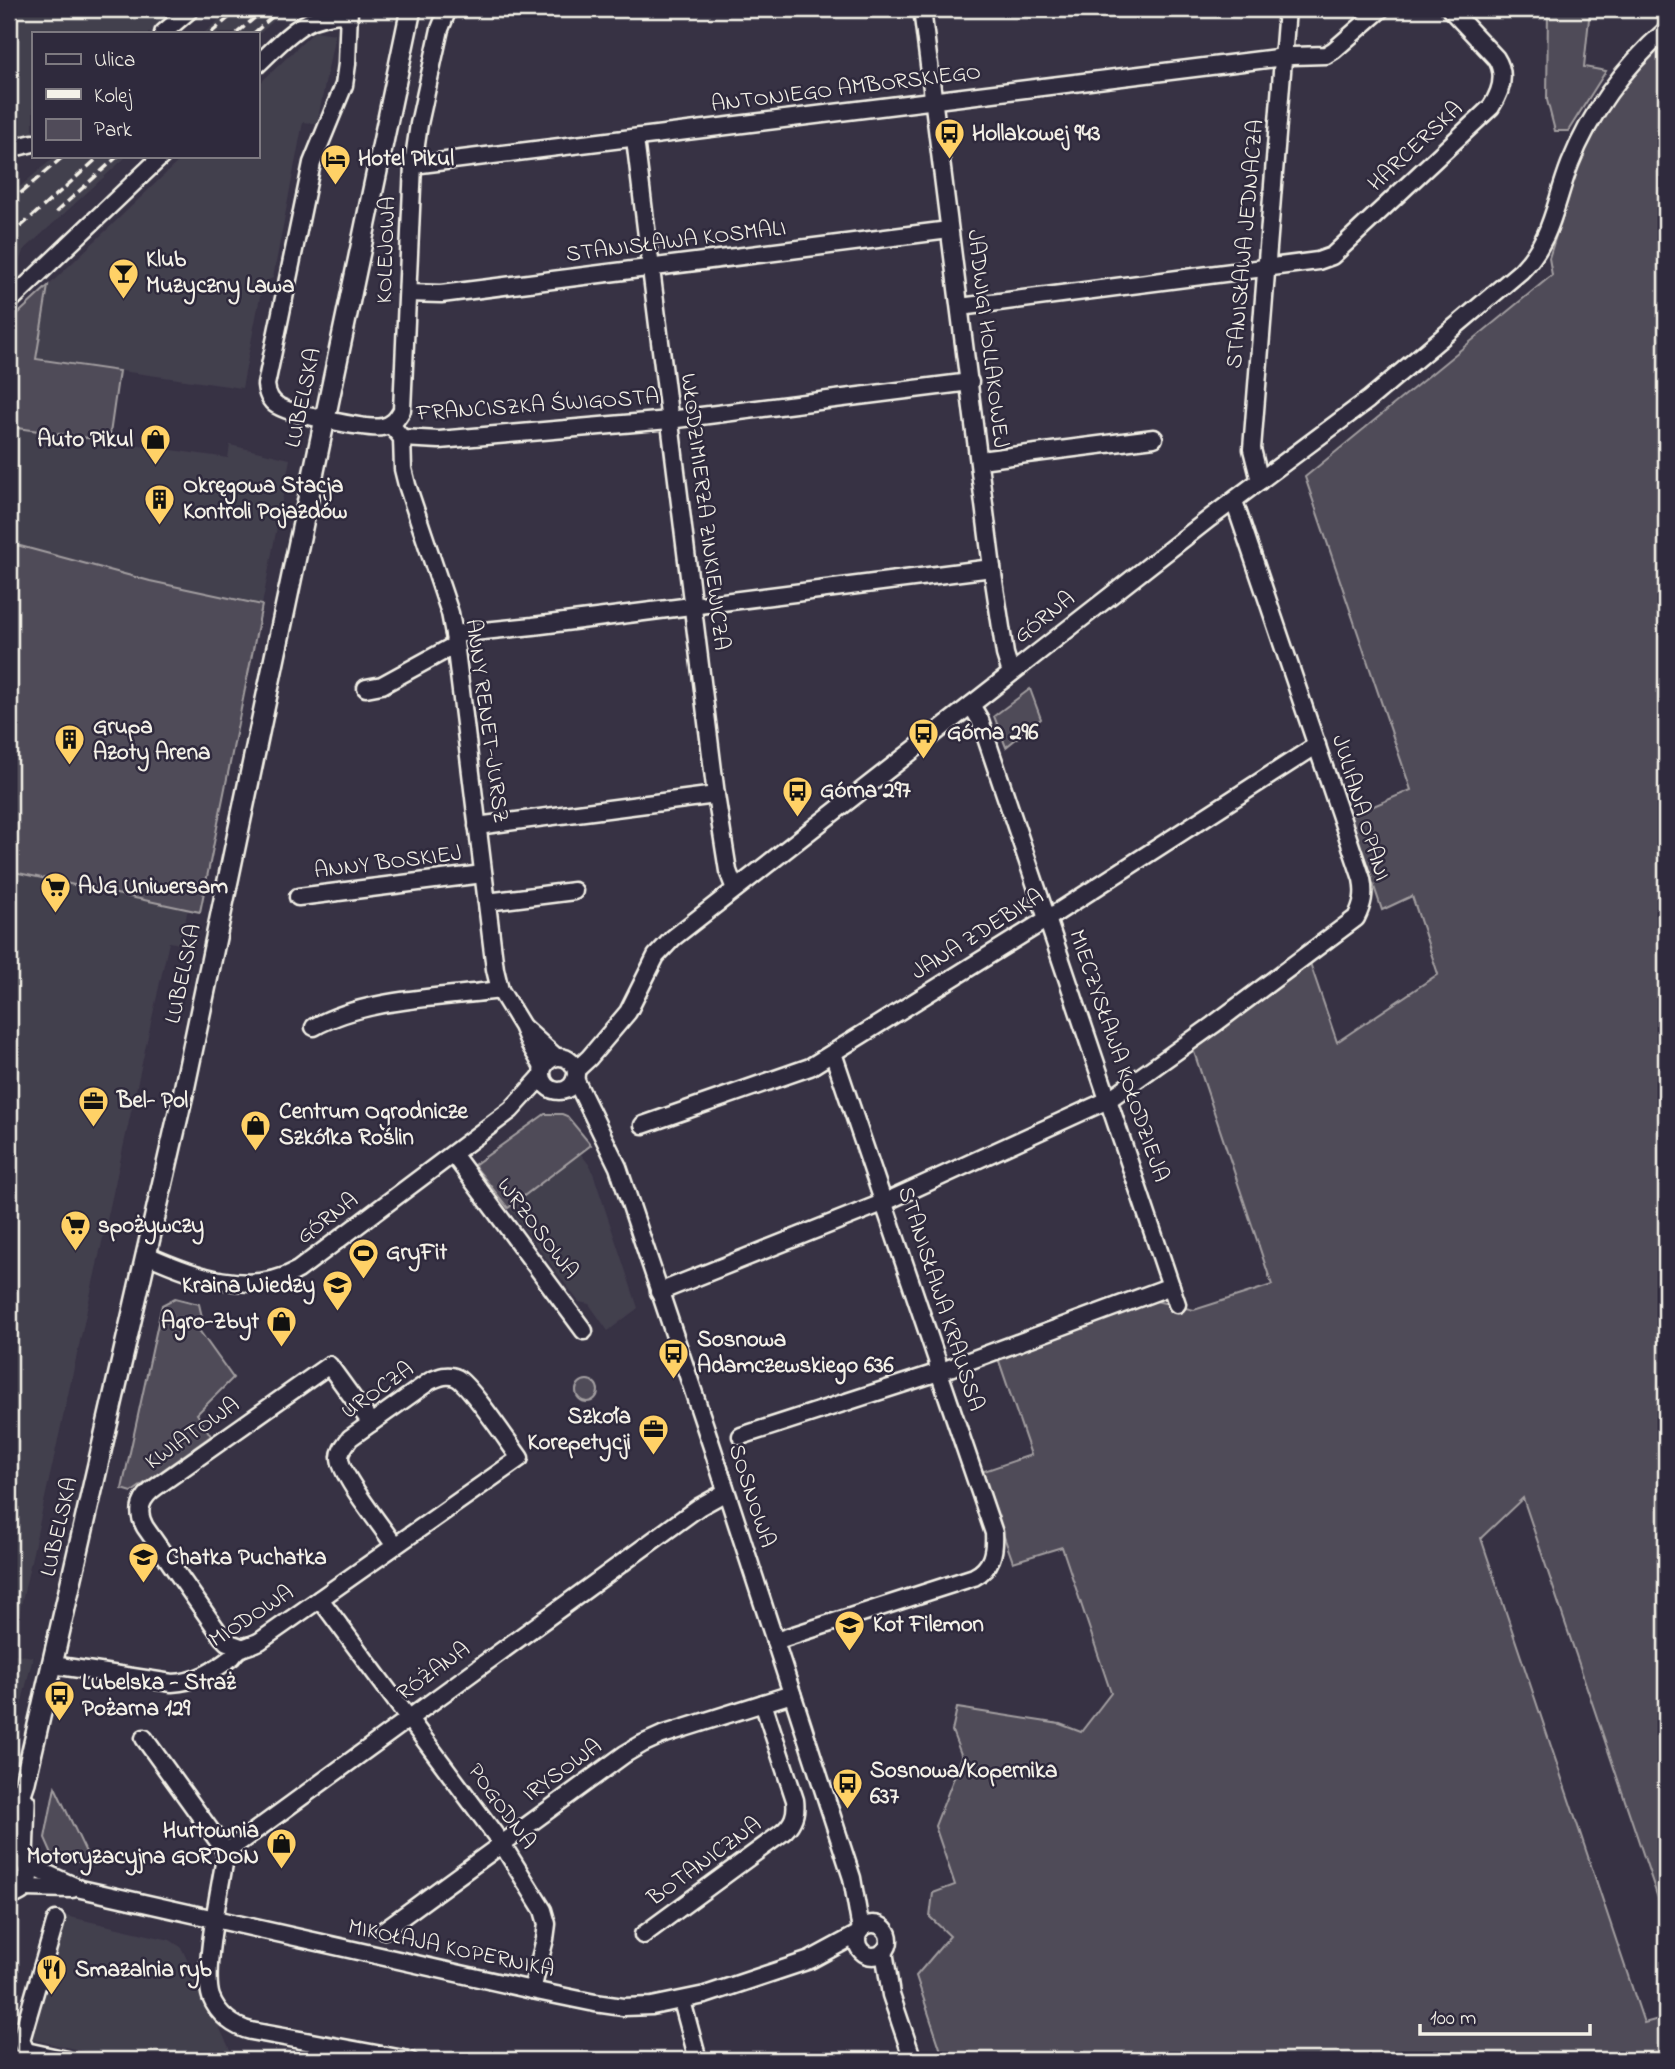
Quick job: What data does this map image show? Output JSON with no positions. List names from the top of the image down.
{
  "streets": {
    "main road": ["LUBELSKA"],
    "street": [
      "ANTONIEGO AMBORSKIEGO",
      "HARCERSKA",
      "STANISŁAWA KOSMALI",
      "STANISŁAWA JEDNACZA",
      "KOLEJOWA",
      "JADWIGI HOLLAKOWEJ",
      "FRANCISZKA ŚWIGOSTA",
      "WŁODZIMIERZA ZINKIEWICZA",
      "GÓRNA",
      "ANNY RENET-JURSZ",
      "JULIANA OPANI",
      "ANNY BOSKIEJ",
      "JANA ZDEBIKA",
      "MIECZYSŁAWA KOŁODZIEJA",
      "WRZOSOWA",
      "STANISŁAWA KRAUSSA",
      "UROCZA",
      "KWIATOWA",
      "SOSNOWA",
      "MIODOWA",
      "RÓŻANA",
      "IRYSOWA",
      "POGODNA",
      "BOTANICZNA",
      "MIKOŁAJA KOPERNIKA"
    ]
  },
  "crossings": [
    ["ANTONIEGO AMBORSKIEGO", "STANISŁAWA JEDNACZA"],
    ["ANTONIEGO AMBORSKIEGO", "KOLEJOWA"],
    ["ANTONIEGO AMBORSKIEGO", "JADWIGI HOLLAKOWEJ"],
    ["ANTONIEGO AMBORSKIEGO", "WŁODZIMIERZA ZINKIEWICZA"],
    ["HARCERSKA", "STANISŁAWA JEDNACZA"],
    ["HARCERSKA", "JADWIGI HOLLAKOWEJ"],
    ["STANISŁAWA KOSMALI", "KOLEJOWA"],
    ["STANISŁAWA KOSMALI", "JADWIGI HOLLAKOWEJ"],
    ["STANISŁAWA KOSMALI", "WŁODZIMIERZA ZINKIEWICZA"],
    ["STANISŁAWA JEDNACZA", "GÓRNA"],
    ["JADWIGI HOLLAKOWEJ", "FRANCISZKA ŚWIGOSTA"],
    ["JADWIGI HOLLAKOWEJ", "GÓRNA"],
    ["LUBELSKA", "GÓRNA"],
    ["LUBELSKA", "MIODOWA"],
    ["LUBELSKA", "MIKOŁAJA KOPERNIKA"],
    ["FRANCISZKA ŚWIGOSTA", "WŁODZIMIERZA ZINKIEWICZA"],
    ["FRANCISZKA ŚWIGOSTA", "ANNY RENET-JURSZ"],
    ["WŁODZIMIERZA ZINKIEWICZA", "GÓRNA"],
    ["GÓRNA", "ANNY RENET-JURSZ"],
    ["GÓRNA", "JULIANA OPANI"],
    ["GÓRNA", "MIECZYSŁAWA KOŁODZIEJA"],
    ["GÓRNA", "WRZOSOWA"],
    ["GÓRNA", "SOSNOWA"],
    ["ANNY RENET-JURSZ", "ANNY BOSKIEJ"],
    ["ANNY RENET-JURSZ", "SOSNOWA"],
    ["JULIANA OPANI", "JANA ZDEBIKA"],
    ["JULIANA OPANI", "MIECZYSŁAWA KOŁODZIEJA"],
    ["JULIANA OPANI", "STANISŁAWA KRAUSSA"],
    ["JULIANA OPANI", "SOSNOWA"],
    ["JANA ZDEBIKA", "MIECZYSŁAWA KOŁODZIEJA"],
    ["JANA ZDEBIKA", "STANISŁAWA KRAUSSA"],
    ["STANISŁAWA KRAUSSA", "SOSNOWA"],
    ["UROCZA", "KWIATOWA"],
    ["UROCZA", "MIODOWA"],
    ["KWIATOWA", "MIODOWA"],
    ["SOSNOWA", "RÓŻANA"],
    ["SOSNOWA", "IRYSOWA"],
    ["SOSNOWA", "MIKOŁAJA KOPERNIKA"],
    ["MIODOWA", "POGODNA"],
    ["RÓŻANA", "POGODNA"],
    ["IRYSOWA", "POGODNA"],
    ["IRYSOWA", "BOTANICZNA"],
    ["POGODNA", "MIKOŁAJA KOPERNIKA"]
  ],
  "places": {
    "bus stop": [
      "Hollakowej 943",
      "Górna 296",
      "Górna 297",
      "Sosnowa Adamczewskiego 636",
      "Lubelska - Straż Pożarna 129",
      "Sosnowa/Kopernika 637"
    ],
    "hotel": ["Hotel Pikul"],
    "bar": ["Klub Muzyczny Lawa"],
    "shop": [
      "Auto Pikul",
      "Centrum Ogrodnicze Szkółka Roślin",
      "Agro-Zbyt",
      "Hurtownia Motoryzacyjna GORDON"
    ],
    "building": ["Okręgowa Stacja Kontroli Pojazdów", "Grupa Azoty Arena"],
    "supermarket": ["AJG Uniwersam", "spożywczy"],
    "office": ["Bel- Pol", "Szkoła Korepetycji"],
    "sports": ["GryFit"],
    "school or university": ["Kraina Wiedzy", "Chatka Puchatka", "Kot Filemon"],
    "restaurant": ["Smazalnia ryb"]
  },
  "legend": ["Ulica", "Kolej", "Park"],
  "scale_bar": "100 m"
}
